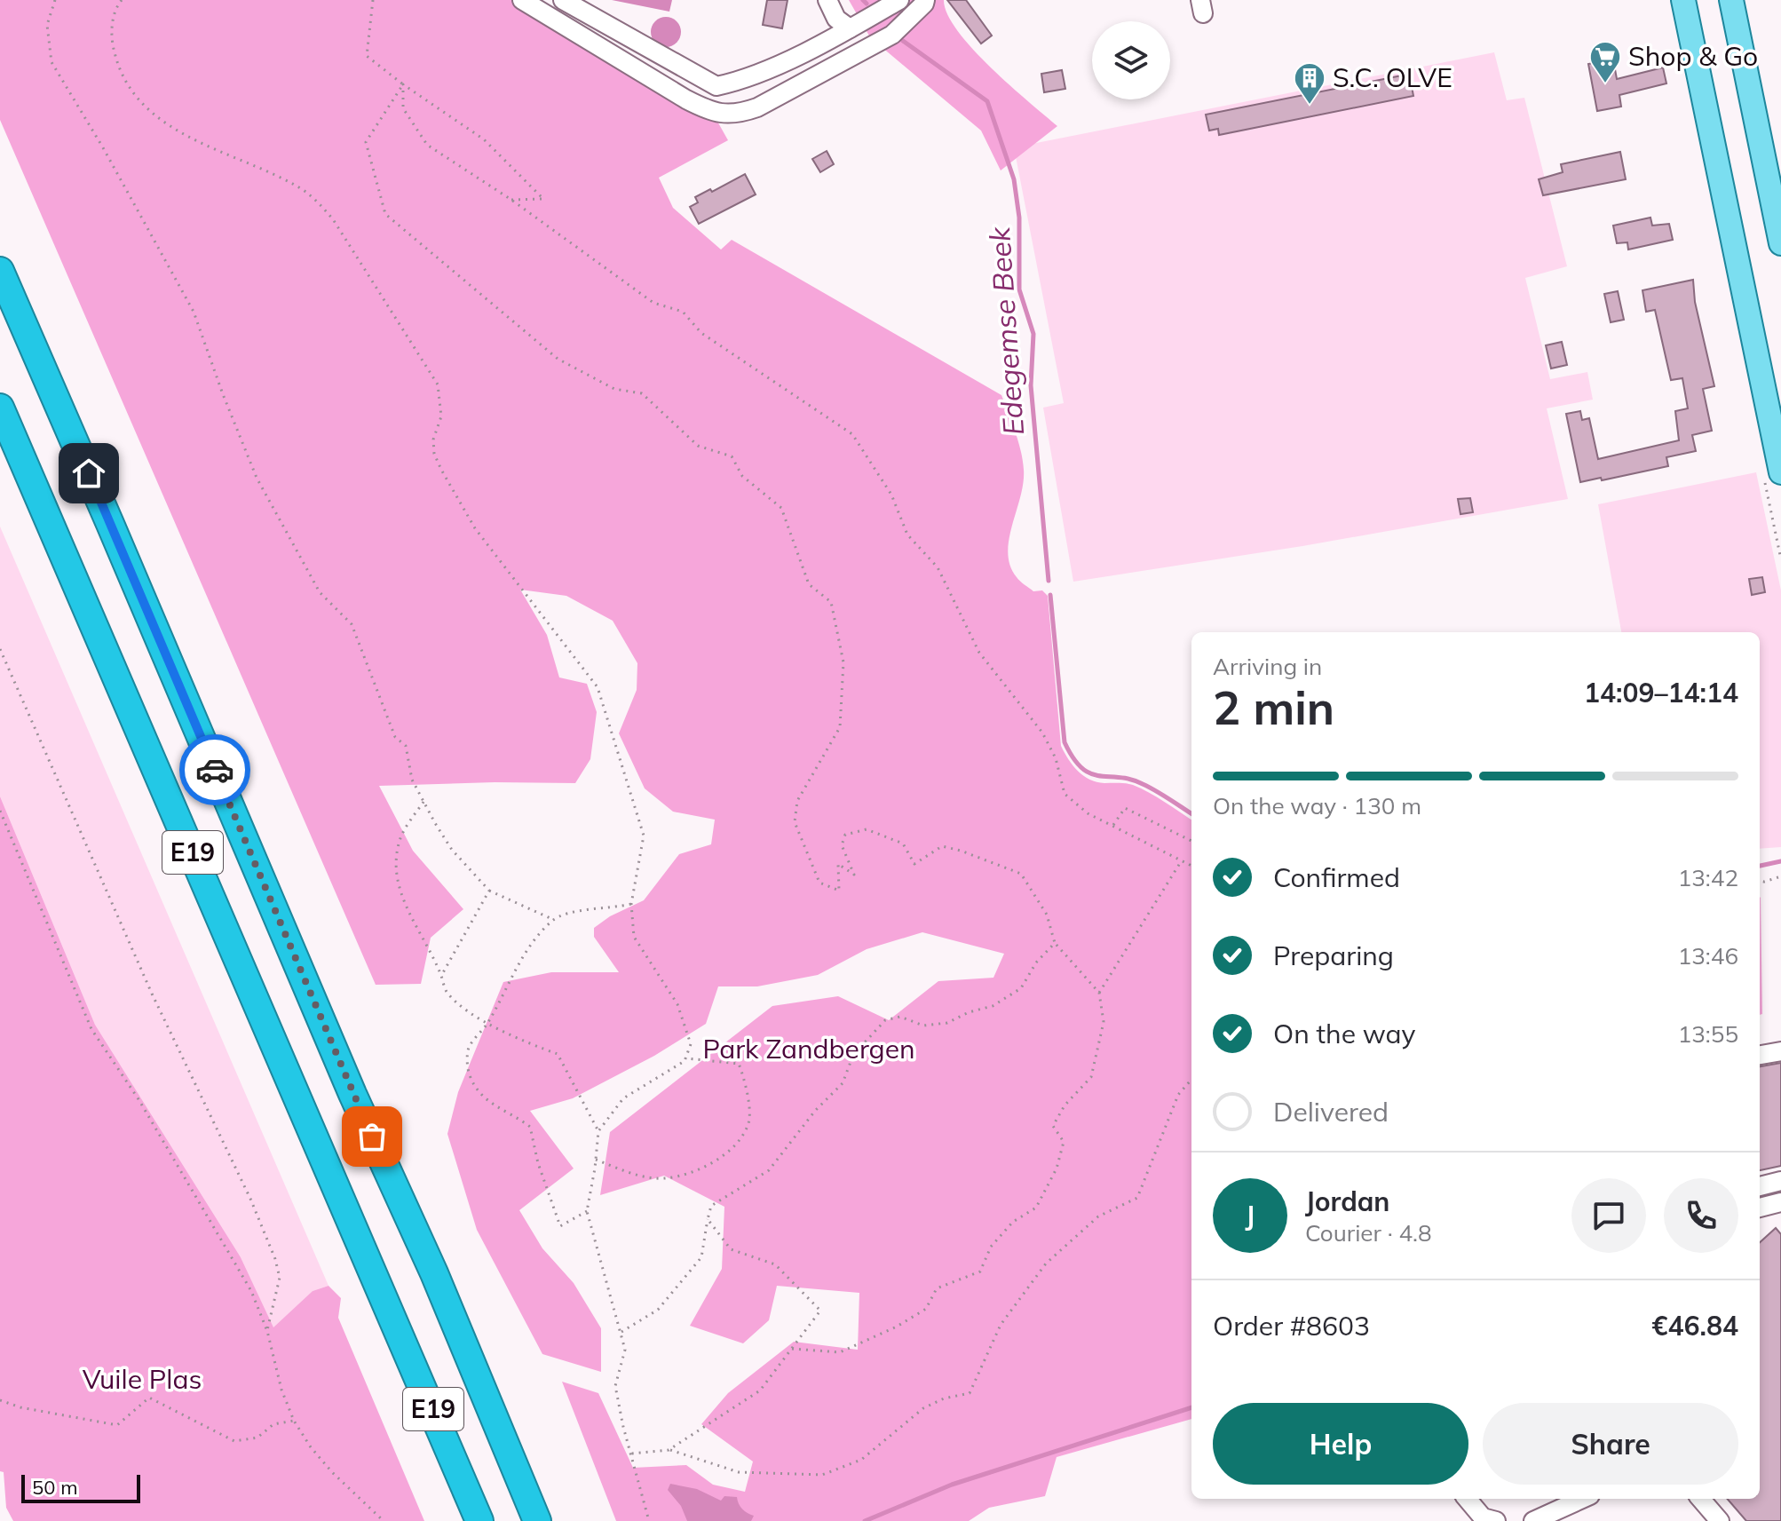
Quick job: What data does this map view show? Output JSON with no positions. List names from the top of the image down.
{
  "streets": {
    "highway": ["E19"]
  },
  "water": ["Edegemse Beek"],
  "parks": ["Park Zandbergen", "Vuile Plas"],
  "places": {
    "supermarket": ["Shop & Go"],
    "building": ["S.C. OLVE"]
  },
  "scale_bar": "50 m",
  "page": {
    "heading": ["2 min", "Arriving in", "14:09–14:14"],
    "panel": [
      "Jordan",
      "Courier · 4.8",
      "Order #8603",
      "€46.84"
    ],
    "bar": "On the way · 130 m",
    "list": [
      ["Confirmed", "13:42"],
      ["Preparing", "13:46"],
      ["On the way", "13:55"],
      "Delivered"
    ],
    "round": "J",
    "buttons": ["Help", "Share"],
    "scale": "50 m"
  }
}
